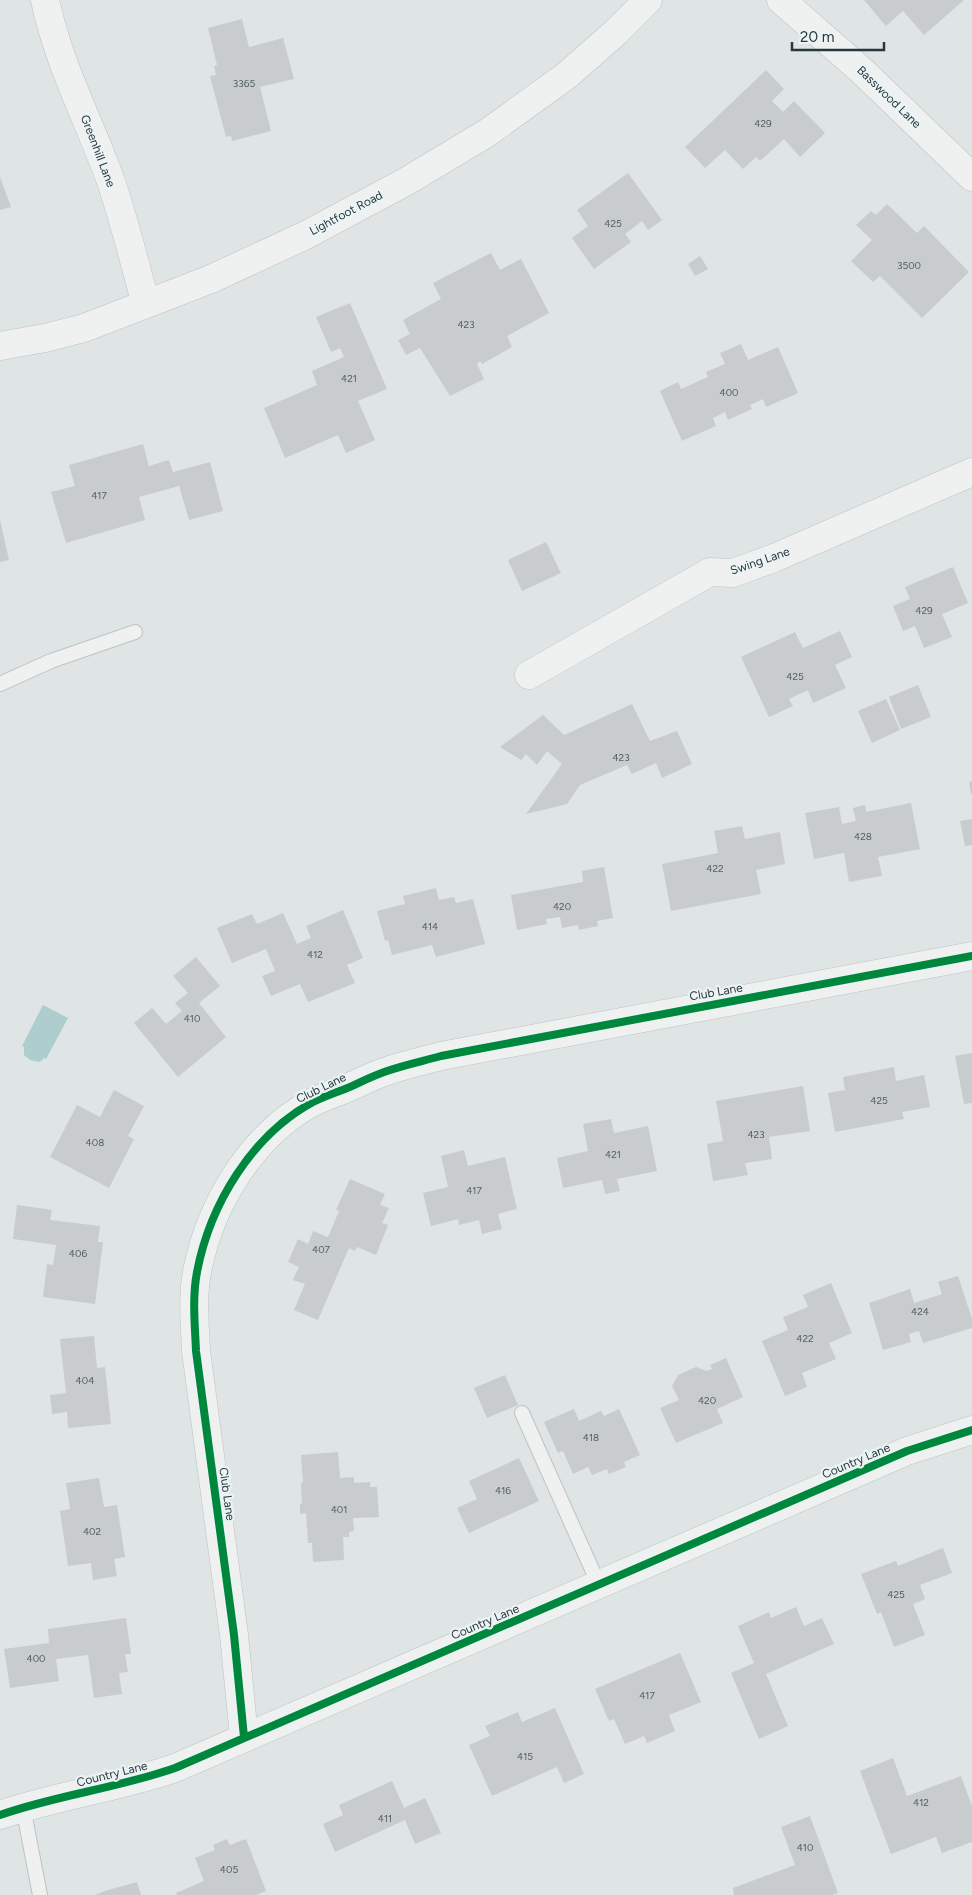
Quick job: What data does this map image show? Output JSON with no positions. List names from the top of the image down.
{
  "streets": {
    "street": [
      "Basswood Lane",
      "Greenhill Lane",
      "Lightfoot Road",
      "Swing Lane",
      "Club Lane",
      "Country Lane"
    ]
  },
  "crossings": [
    ["Greenhill Lane", "Lightfoot Road"],
    ["Club Lane", "Country Lane"]
  ],
  "house_numbers": [
    "3365",
    "429",
    "425",
    "3500",
    "423",
    "421",
    "400",
    "417",
    "429",
    "425",
    "423",
    "428",
    "422",
    "420",
    "414",
    "412",
    "410",
    "425",
    "423",
    "408",
    "421",
    "417",
    "407",
    "406",
    "424",
    "422",
    "404",
    "420",
    "418",
    "416",
    "401",
    "402",
    "425",
    "400",
    "417",
    "415",
    "412",
    "411",
    "410",
    "405"
  ],
  "scale_bar": "20 m"
}
